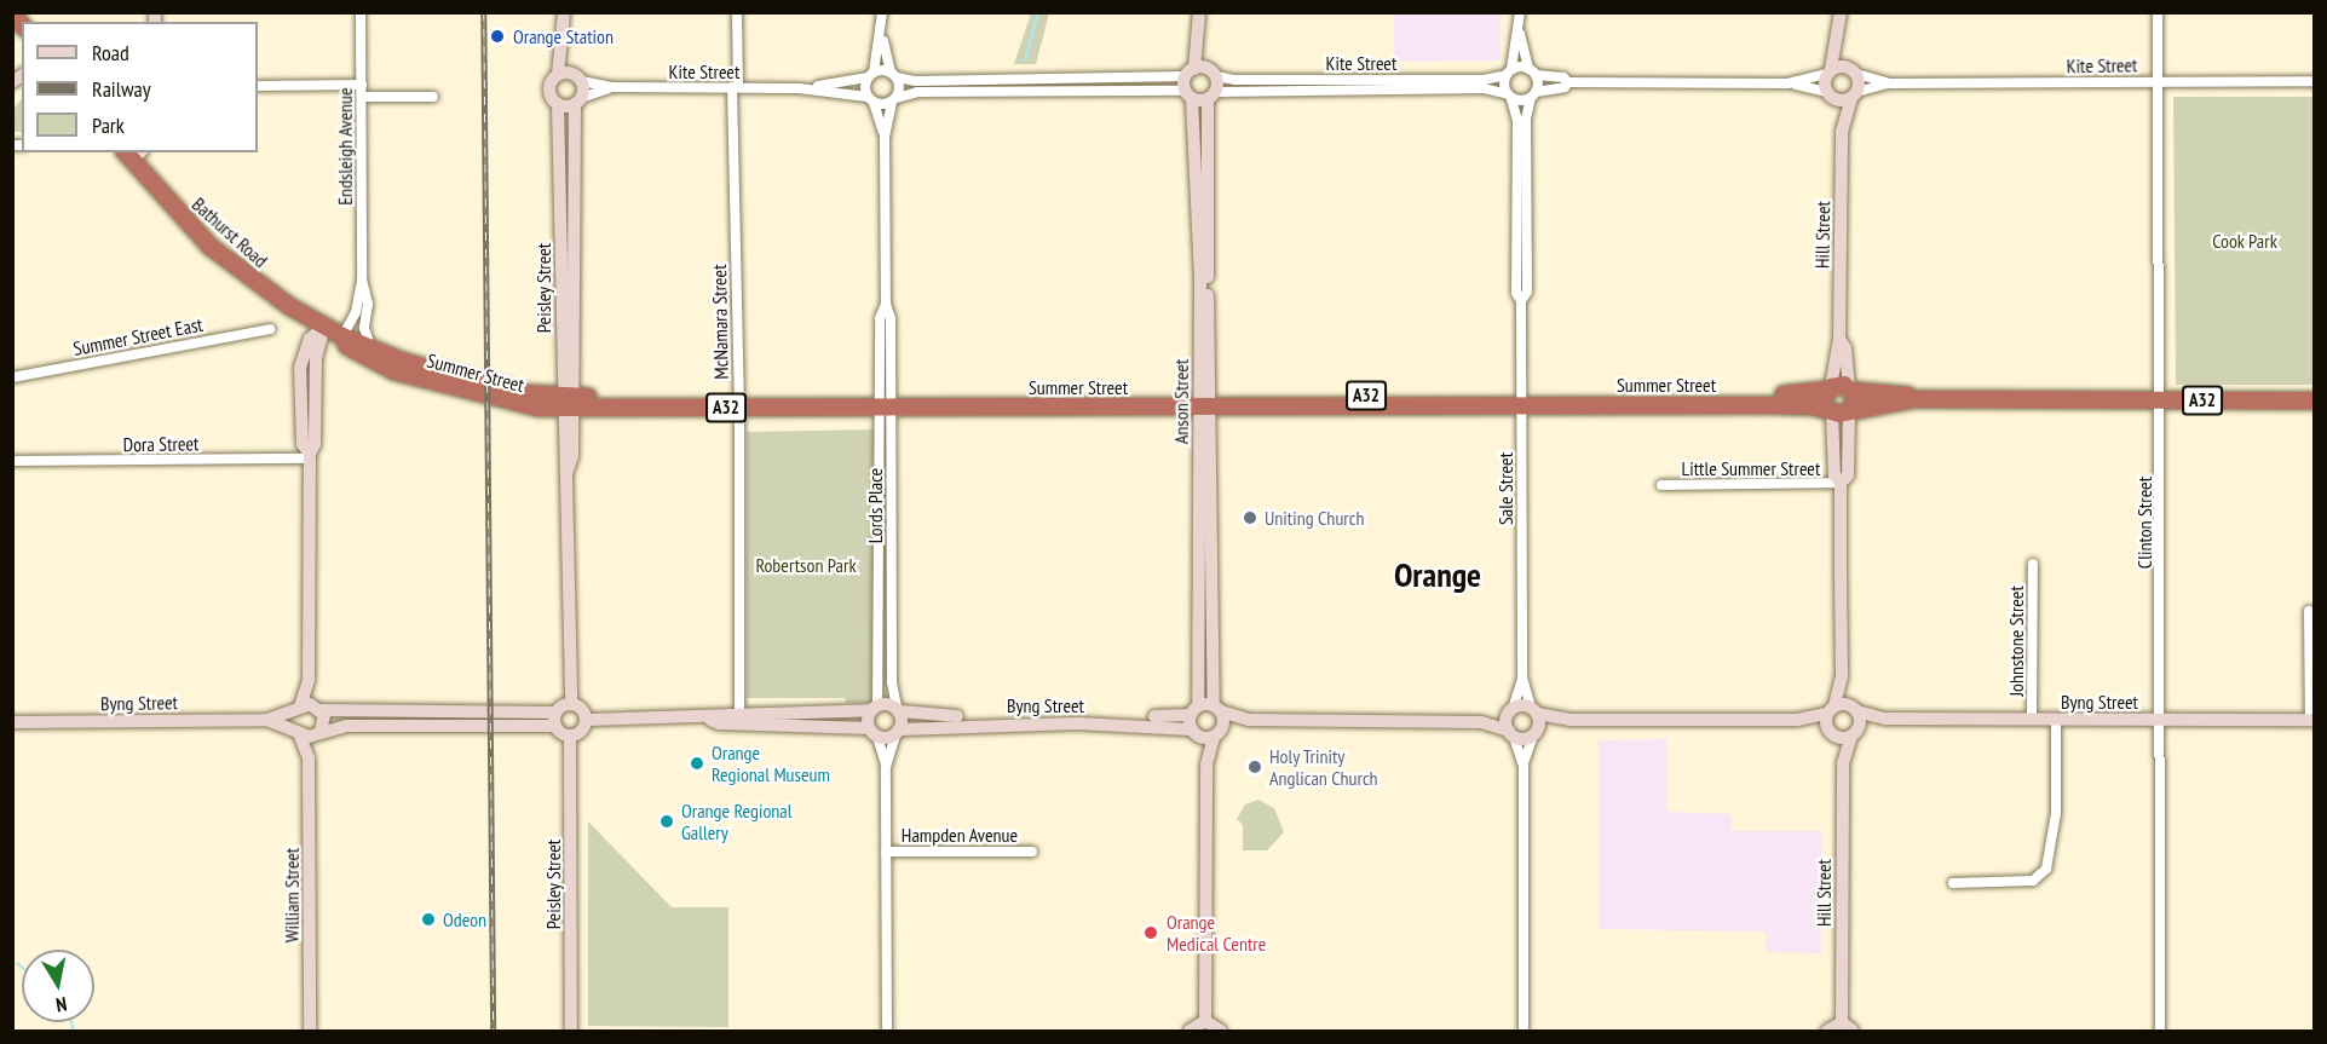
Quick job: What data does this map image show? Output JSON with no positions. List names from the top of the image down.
{
  "streets": {
    "highway": ["Bathurst Road", "Summer Street", "A32"],
    "street": [
      "Kite Street",
      "Endsleigh Avenue",
      "Hill Street",
      "Peisley Street",
      "McNamara Street",
      "Summer Street East",
      "Anson Street",
      "Dora Street",
      "Little Summer Street",
      "Sale Street",
      "Lords Place",
      "Clinton Street",
      "Johnstone Street",
      "Byng Street",
      "Hampden Avenue",
      "William Street"
    ]
  },
  "crossings": [
    ["Kite Street", "Hill Street"],
    ["Kite Street", "Peisley Street"],
    ["Kite Street", "McNamara Street"],
    ["Kite Street", "Anson Street"],
    ["Kite Street", "Sale Street"],
    ["Kite Street", "Lords Place"],
    ["Kite Street", "Clinton Street"],
    ["Endsleigh Avenue", "Summer Street"],
    ["Bathurst Road", "Summer Street"],
    ["Hill Street", "Summer Street"],
    ["Hill Street", "A32"],
    ["Hill Street", "Byng Street"],
    ["Peisley Street", "Summer Street"],
    ["McNamara Street", "Summer Street"],
    ["Summer Street", "A32"],
    ["Summer Street", "Anson Street"],
    ["Summer Street", "Sale Street"],
    ["Summer Street", "Lords Place"],
    ["Summer Street", "Clinton Street"],
    ["Anson Street", "Byng Street"],
    ["Lords Place", "Byng Street"],
    ["Clinton Street", "Byng Street"],
    ["Johnstone Street", "Byng Street"],
    ["Byng Street", "William Street"]
  ],
  "districts": ["Orange"],
  "parks": ["Cook Park", "Robertson Park"],
  "places": [
    "Orange Station",
    "Uniting Church",
    "Orange Regional Museum",
    "Holy Trinity Anglican Church",
    "Orange Regional Gallery",
    "Odeon",
    "Orange Medical Centre"
  ],
  "legend": ["Road", "Railway", "Park"],
  "north": "bottom"
}
